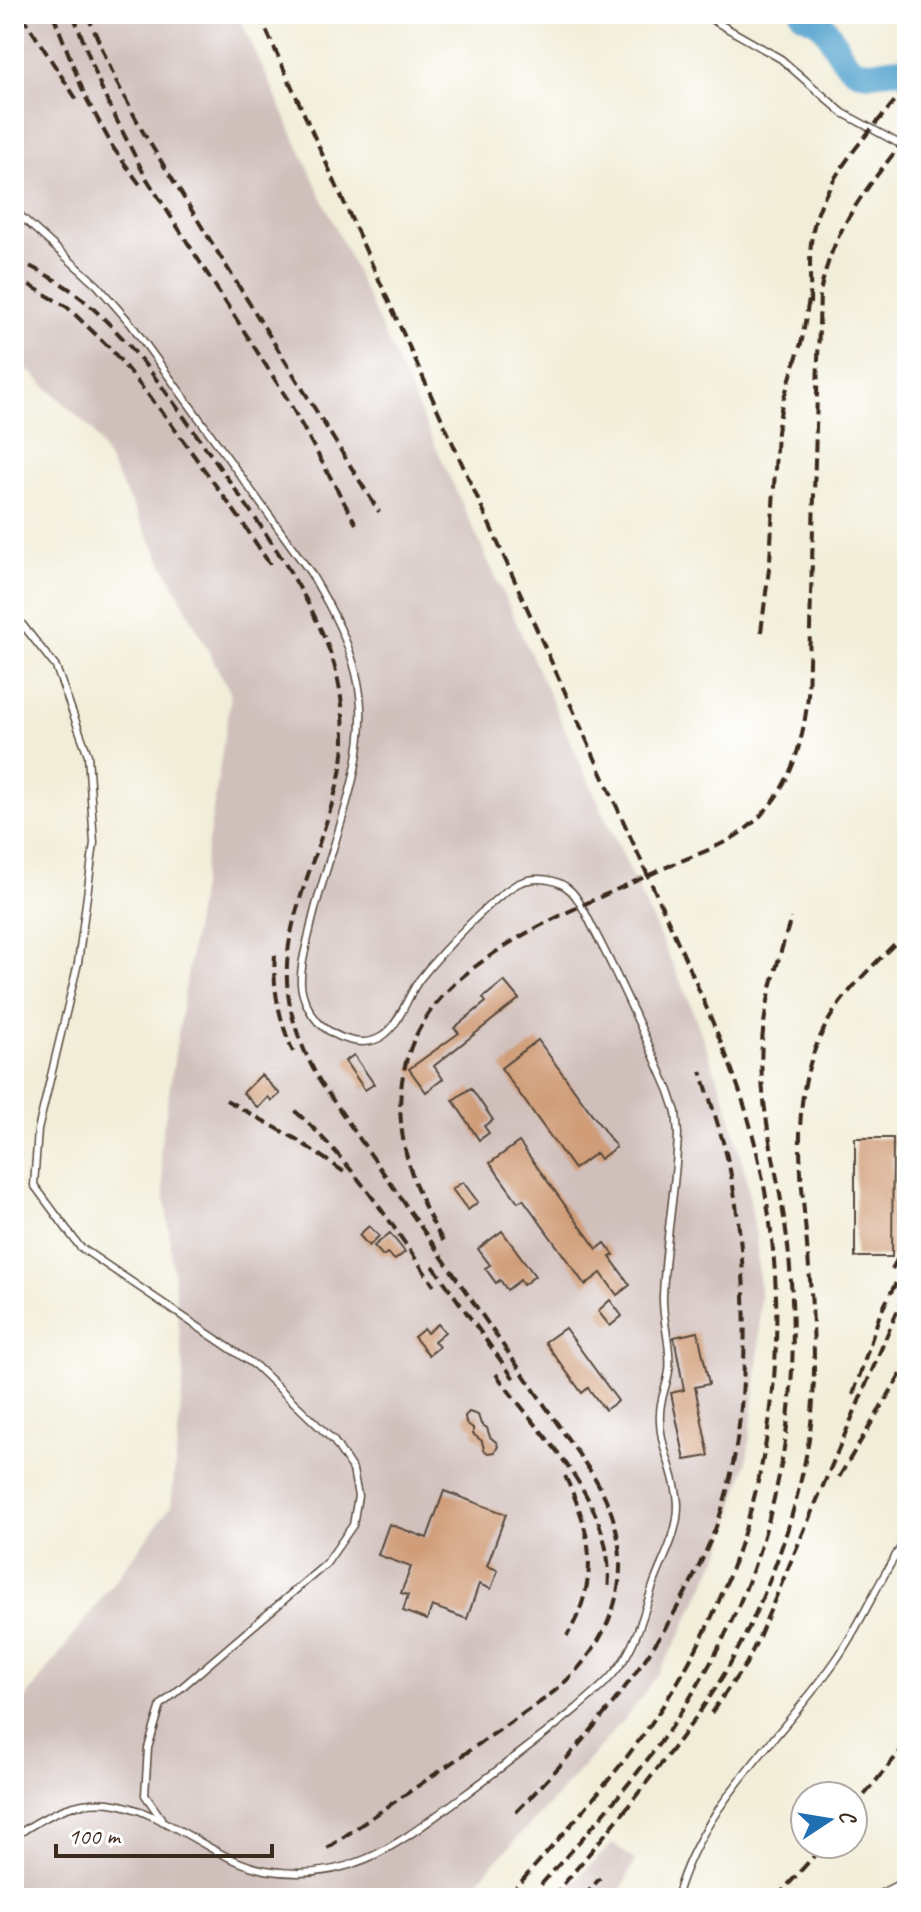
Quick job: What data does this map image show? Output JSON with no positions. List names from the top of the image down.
{
  "scale_bar": "100 m",
  "north": "right"
}
